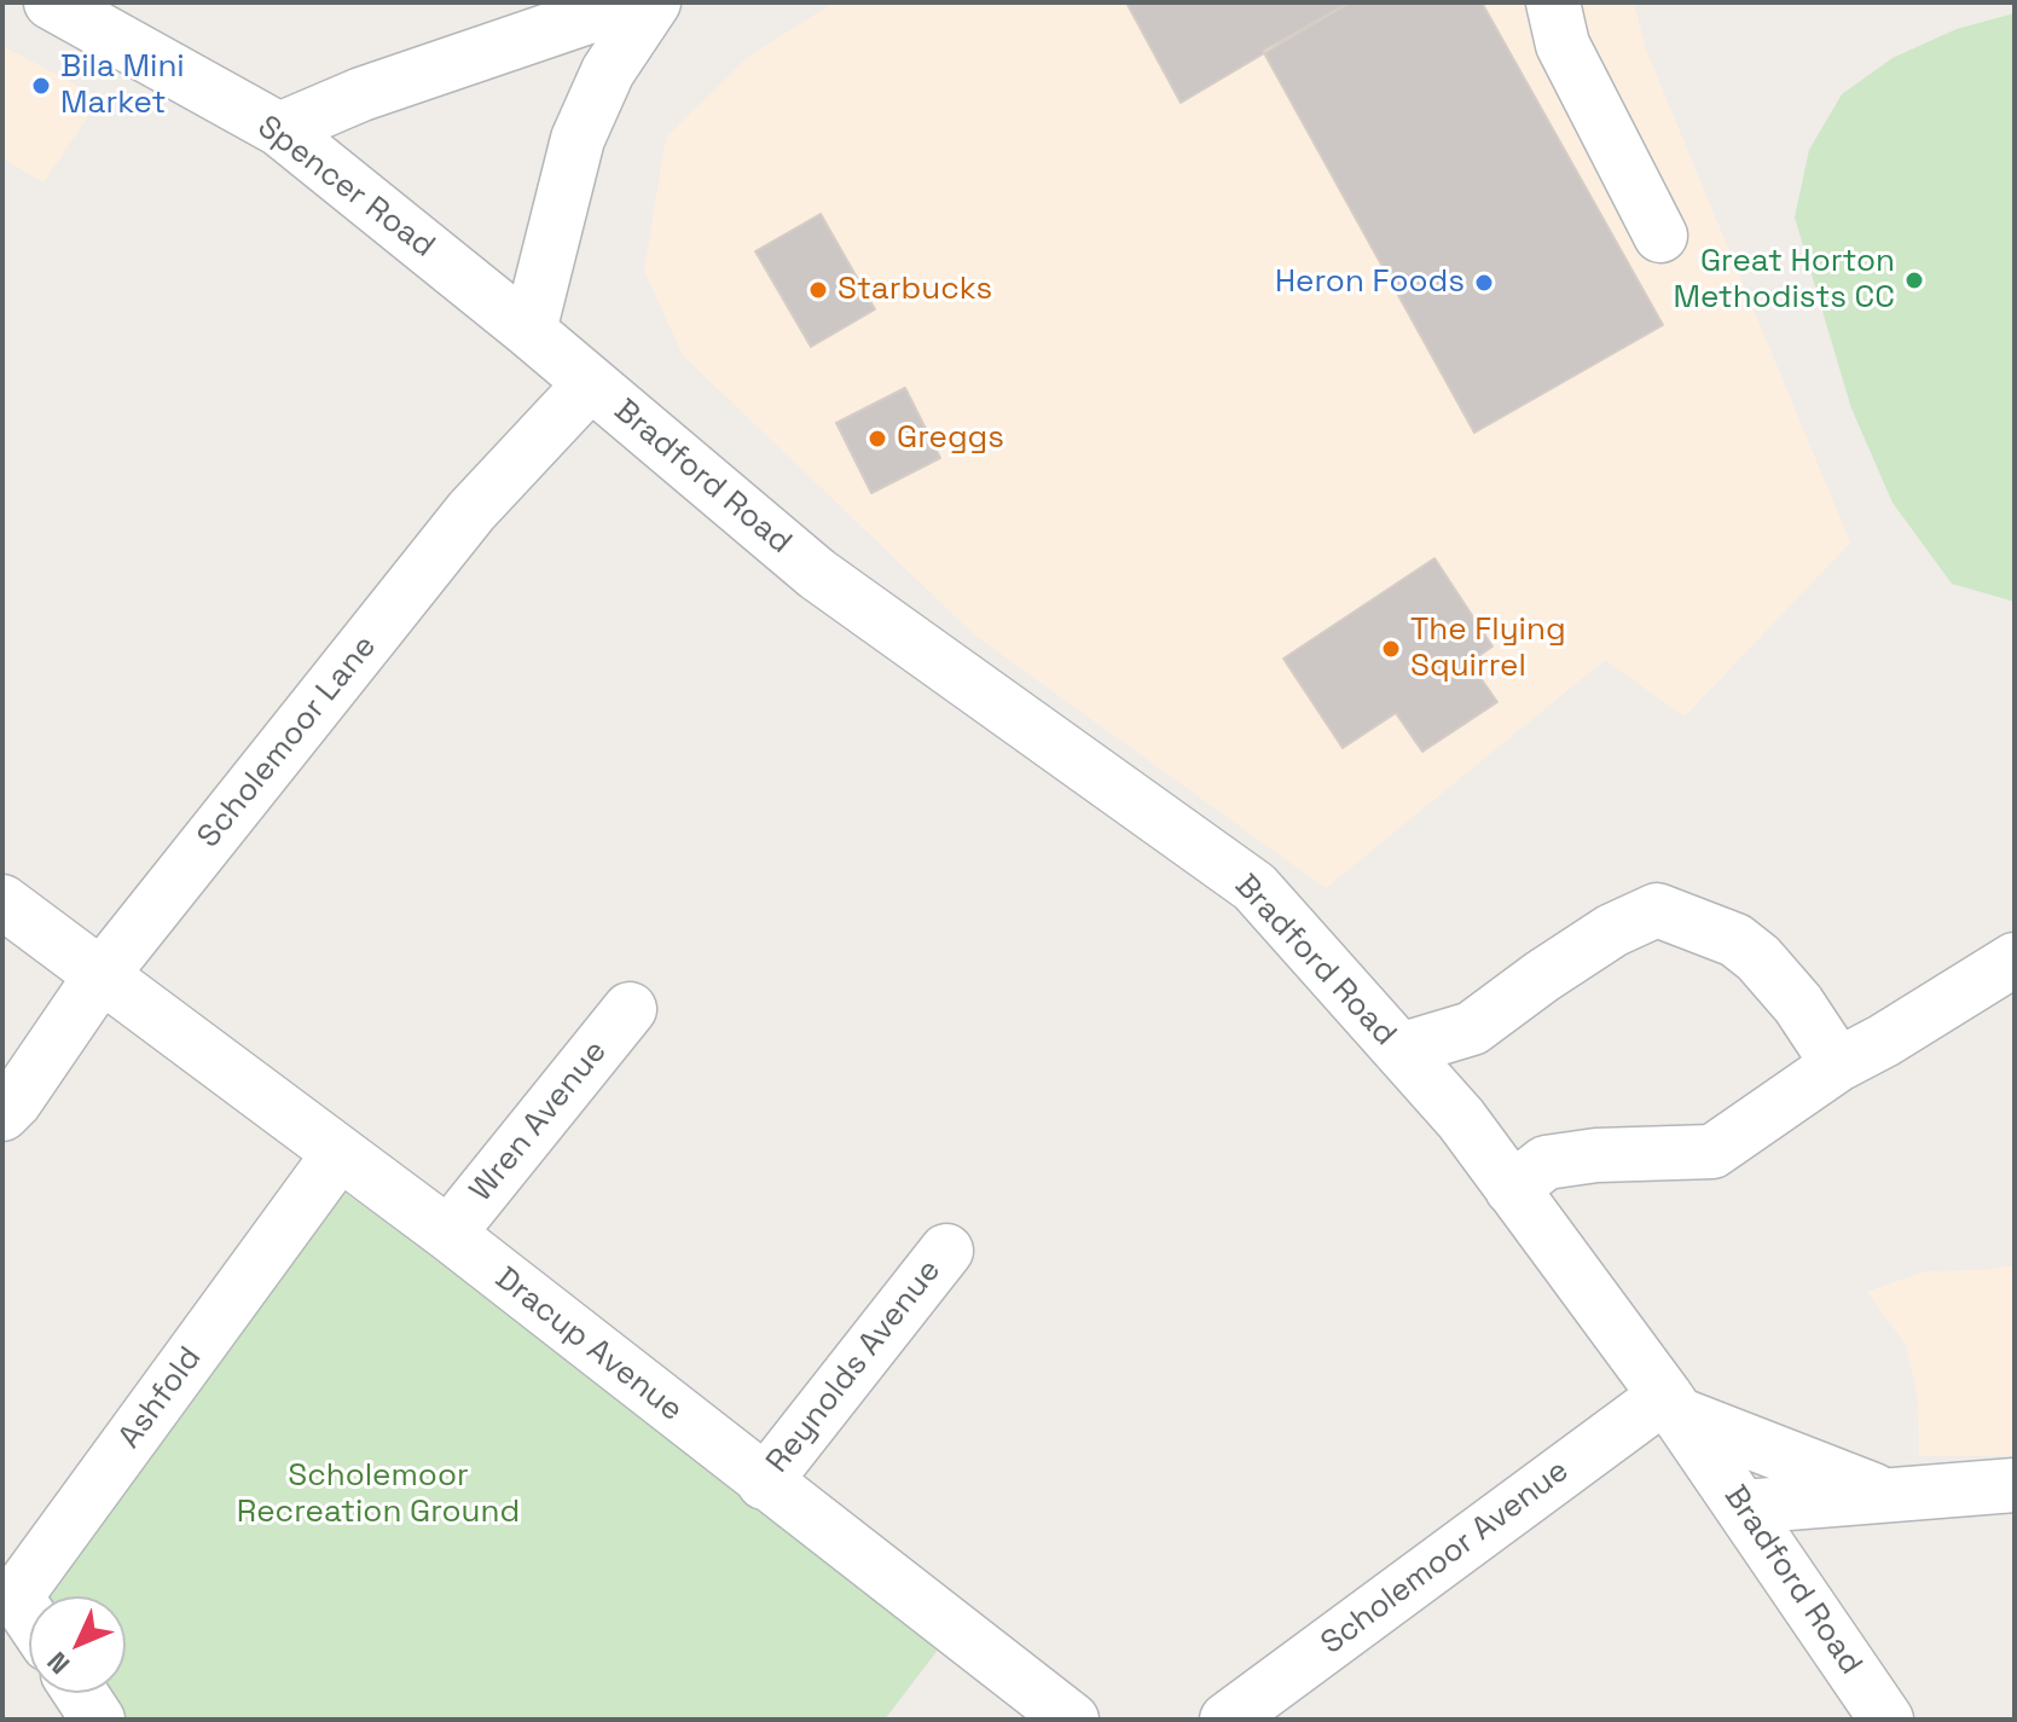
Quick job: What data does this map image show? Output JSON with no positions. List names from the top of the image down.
{
  "streets": {
    "street": [
      "Spencer Road",
      "Bradford Road",
      "Scholemoor Lane",
      "Wren Avenue",
      "Dracup Avenue",
      "Reynolds Avenue",
      "Ashfold",
      "Scholemoor Avenue"
    ]
  },
  "crossings": [
    ["Spencer Road", "Bradford Road"],
    ["Bradford Road", "Scholemoor Lane"],
    ["Bradford Road", "Scholemoor Avenue"],
    ["Scholemoor Lane", "Dracup Avenue"],
    ["Wren Avenue", "Dracup Avenue"],
    ["Dracup Avenue", "Reynolds Avenue"],
    ["Dracup Avenue", "Ashfold"]
  ],
  "parks": ["Scholemoor Recreation Ground"],
  "places": [
    "Bila Mini Market",
    "Great Horton Methodists CC",
    "Heron Foods",
    "Starbucks",
    "Greggs",
    "The Flying Squirrel"
  ],
  "north": "bottom left"
}
